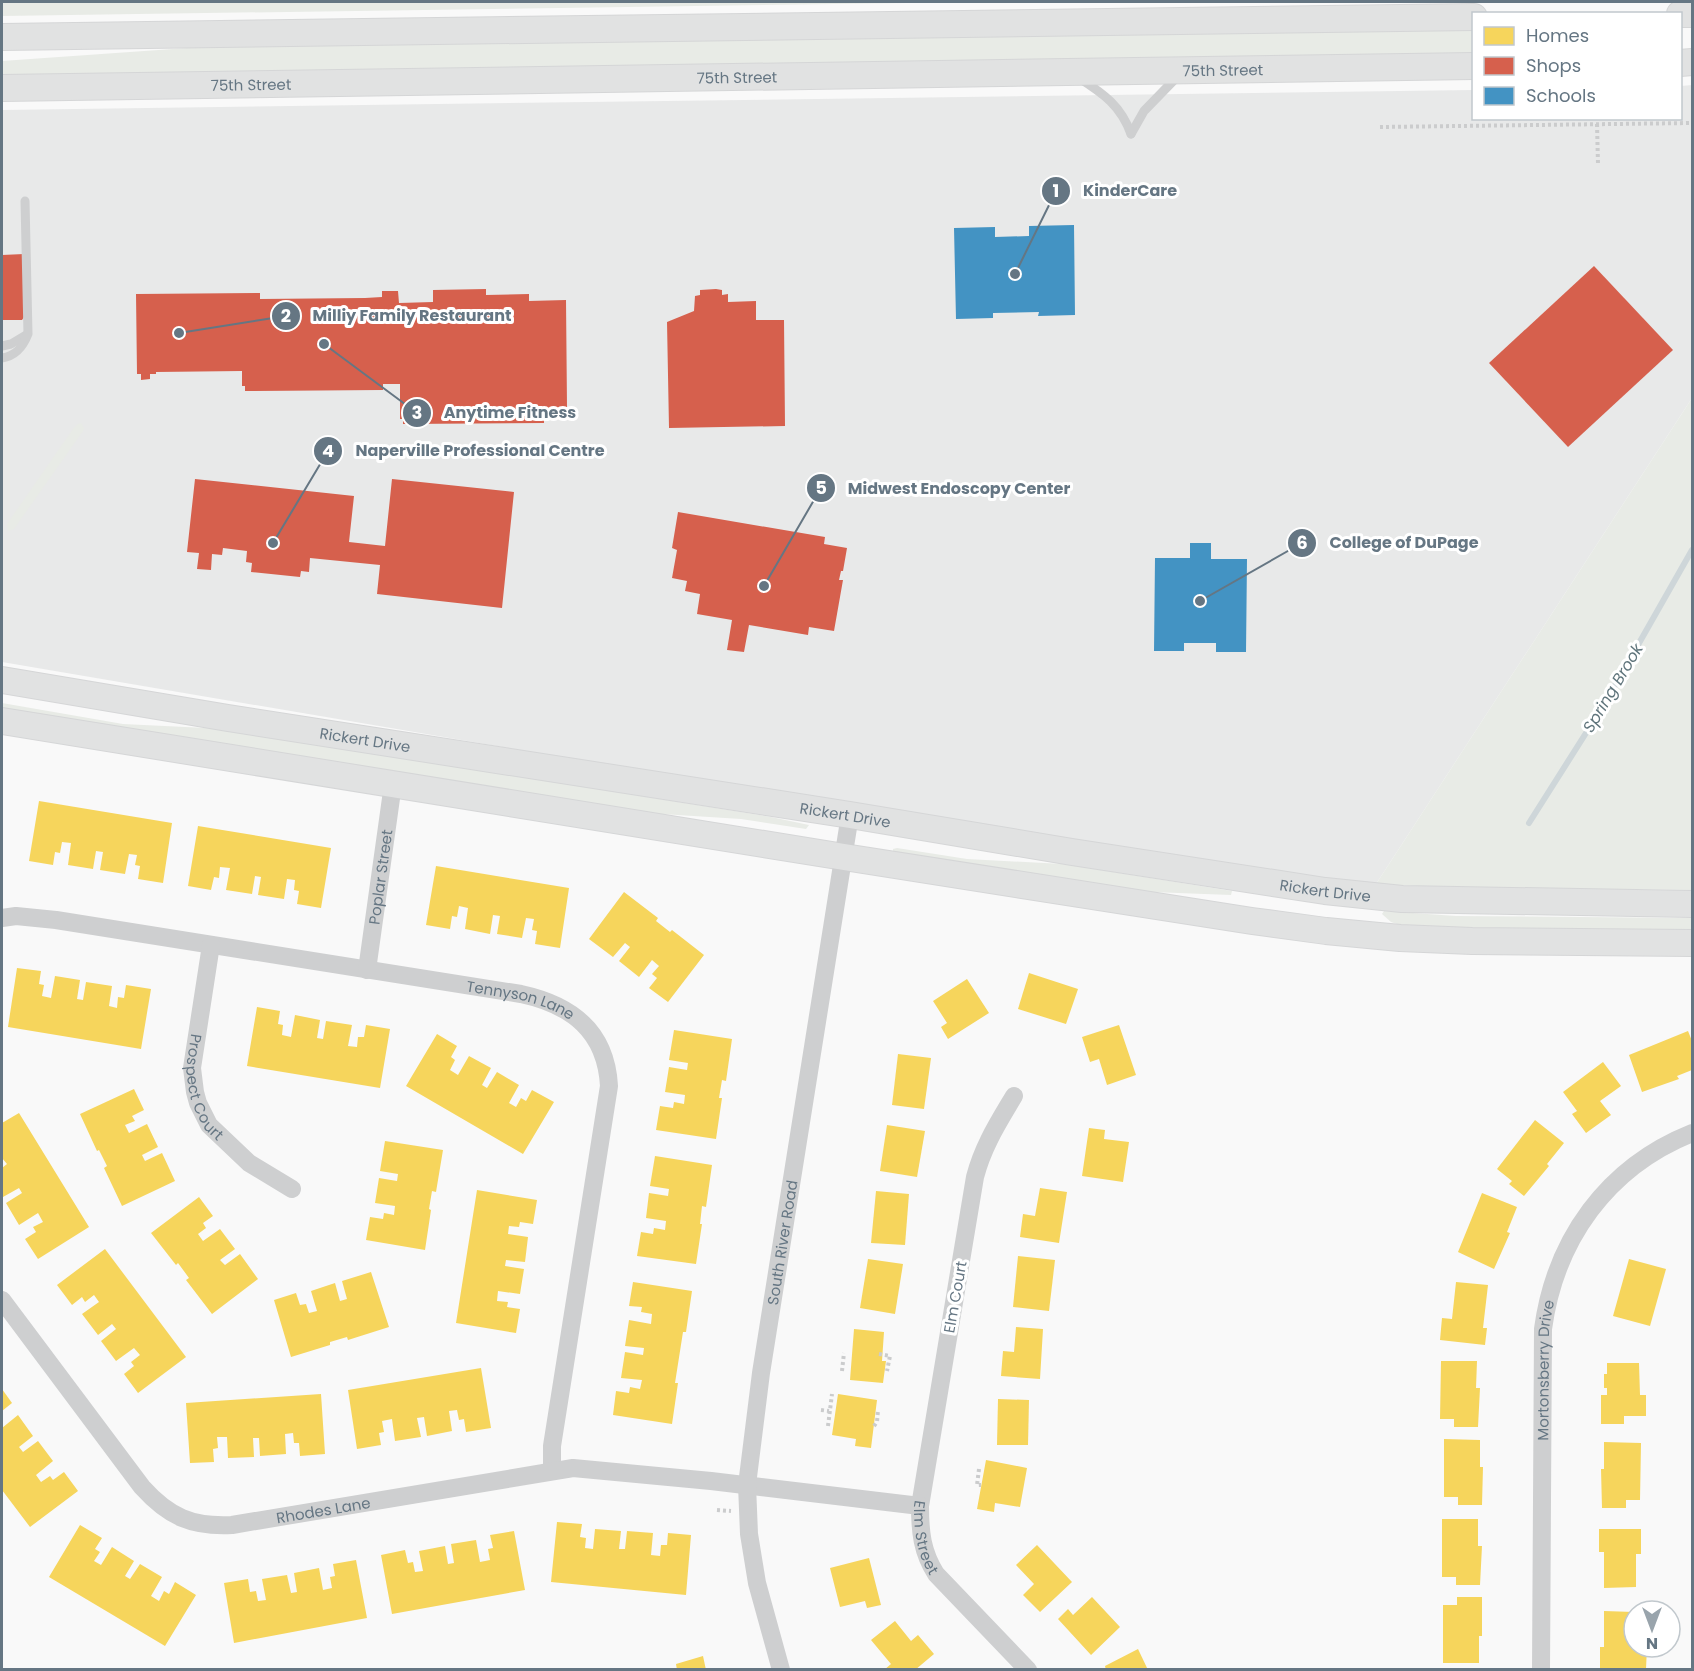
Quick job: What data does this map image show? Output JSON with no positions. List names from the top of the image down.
{
  "streets": {
    "street": [
      "75th Street",
      "Rickert Drive",
      "Poplar Street",
      "Tennyson Lane",
      "Prospect Court",
      "South River Road",
      "Elm Court",
      "Mortonsberry Drive",
      "Rhodes Lane",
      "Elm Street"
    ]
  },
  "crossings": [
    ["Rickert Drive", "South River Road"],
    ["Poplar Street", "Tennyson Lane"],
    ["Tennyson Lane", "Prospect Court"],
    ["Tennyson Lane", "Rhodes Lane"],
    ["South River Road", "Rhodes Lane"],
    ["South River Road", "Elm Street"],
    ["Elm Court", "Elm Street"],
    ["Rhodes Lane", "Elm Street"]
  ],
  "water": ["Spring Brook"],
  "places": [
    "KinderCare",
    "Milliy Family Restaurant",
    "Anytime Fitness",
    "Naperville Professional Centre",
    "Midwest Endoscopy Center",
    "College of DuPage"
  ],
  "legend": ["Homes", "Shops", "Schools"],
  "north": "bottom"
}
